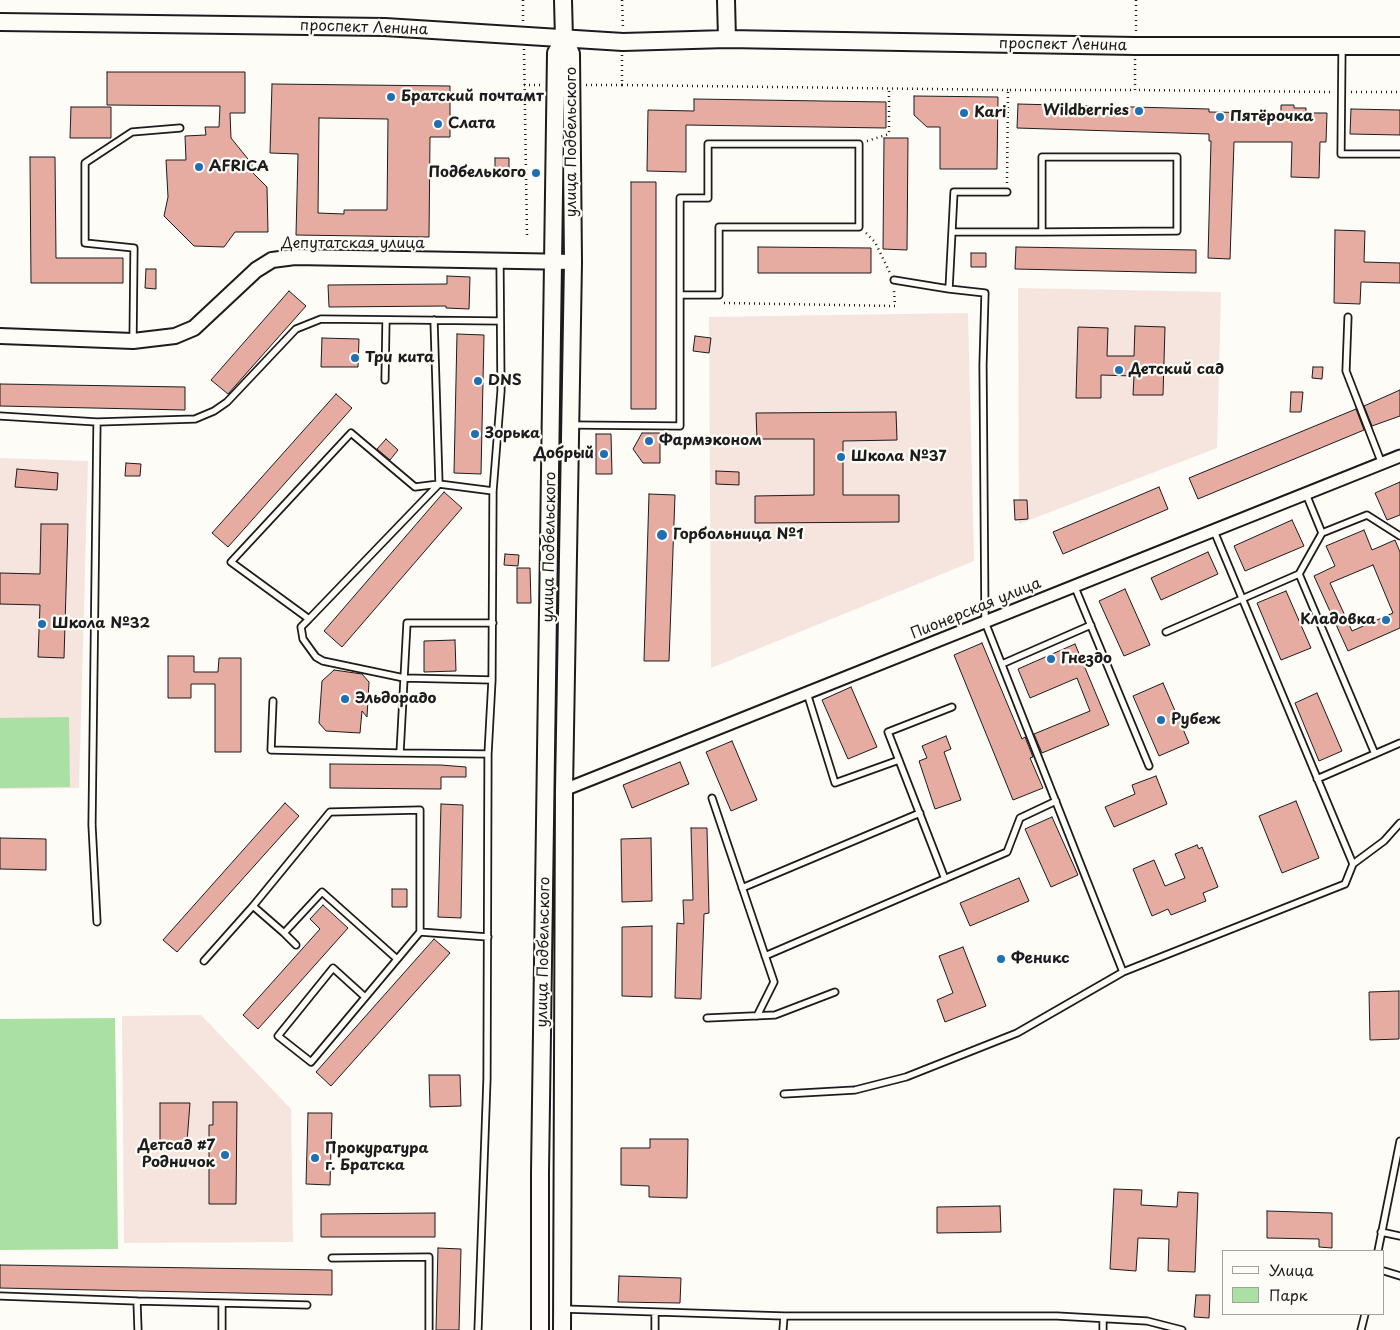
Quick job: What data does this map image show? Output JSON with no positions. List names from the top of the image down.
{
  "streets": {
    "main road": ["проспект Ленина", "улица Подбельского"],
    "street": ["Депутатская улица", "Пионерская улица"]
  },
  "crossings": [
    ["проспект Ленина", "улица Подбельского"],
    ["улица Подбельского", "Депутатская улица"],
    ["улица Подбельского", "Пионерская улица"]
  ],
  "places": [
    "Братский почтамт",
    "Wildberries",
    "Kari",
    "Пятёрочка",
    "Слата",
    "AFRICA",
    "Подбелького",
    "Три кита",
    "Детский сад",
    "DNS",
    "Зорька",
    "Фармэконом",
    "Добрый",
    "Школа №37",
    "Горбольница №1",
    "Кладовка",
    "Школа №32",
    "Гнездо",
    "Эльдорадо",
    "Рубеж",
    "Феникс",
    "Детсад #7 Родничок",
    "Прокуратура г. Братска"
  ],
  "legend": ["Улица", "Парк"]
}
